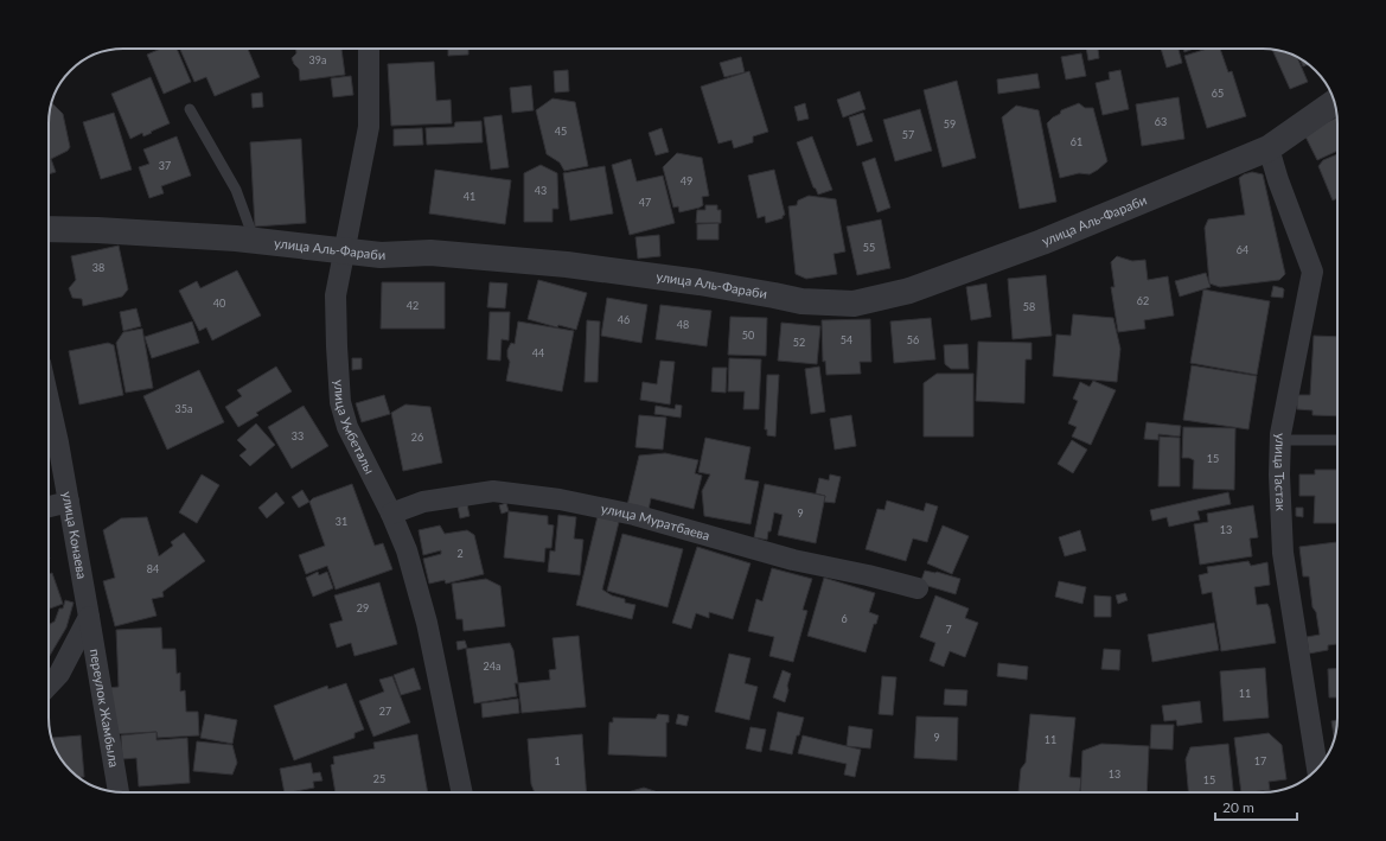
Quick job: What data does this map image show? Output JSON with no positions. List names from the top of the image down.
{
  "streets": {
    "street": [
      "улица Аль-Фараби",
      "улица Умбеталы",
      "улица Тастак",
      "улица Муратбаева",
      "улица Конаева",
      "переулок Жамбыла"
    ]
  },
  "crossings": [
    ["улица Аль-Фараби", "улица Умбеталы"],
    ["улица Аль-Фараби", "улица Тастак"],
    ["улица Умбеталы", "улица Муратбаева"],
    ["улица Конаева", "переулок Жамбыла"]
  ],
  "house_numbers": [
    "39а",
    "65",
    "63",
    "59",
    "45",
    "57",
    "61",
    "37",
    "49",
    "43",
    "41",
    "47",
    "55",
    "64",
    "38",
    "62",
    "40",
    "42",
    "58",
    "46",
    "48",
    "50",
    "54",
    "56",
    "52",
    "44",
    "35а",
    "33",
    "26",
    "15",
    "9",
    "31",
    "13",
    "2",
    "84",
    "29",
    "6",
    "7",
    "24а",
    "11",
    "27",
    "9",
    "11",
    "1",
    "17",
    "13",
    "25",
    "15"
  ],
  "scale_bar": "20 m"
}
